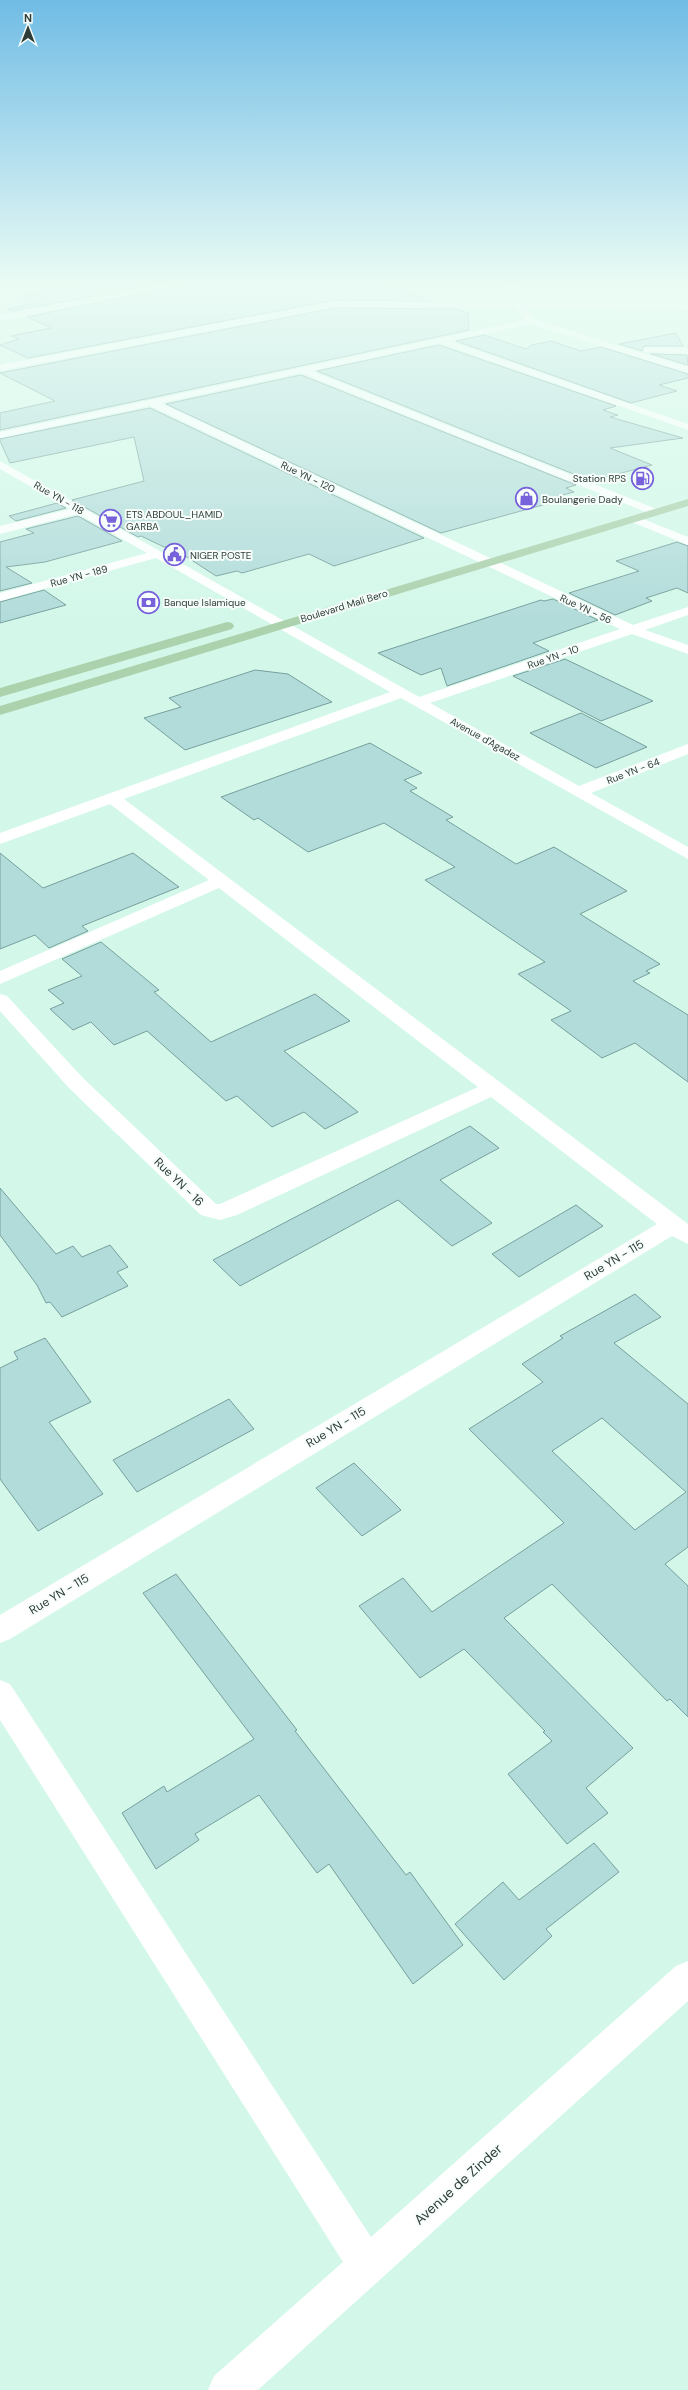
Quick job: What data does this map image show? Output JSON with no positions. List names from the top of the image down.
{
  "streets": {
    "main road": ["Boulevard Mali Bero"],
    "street": [
      "Rue YN - 120",
      "Rue YN - 118",
      "Rue YN - 189",
      "Rue YN - 56",
      "Rue YN - 10",
      "Avenue d'Agadez",
      "Rue YN - 64",
      "Rue YN - 16",
      "Rue YN - 115",
      "Avenue de Zinder"
    ]
  },
  "crossings": [
    ["Rue YN - 120", "Boulevard Mali Bero"],
    ["Rue YN - 120", "Rue YN - 56"],
    ["Rue YN - 118", "Rue YN - 189"],
    ["Rue YN - 118", "Boulevard Mali Bero"],
    ["Rue YN - 118", "Avenue d'Agadez"],
    ["Boulevard Mali Bero", "Rue YN - 56"],
    ["Boulevard Mali Bero", "Avenue d'Agadez"],
    ["Rue YN - 56", "Rue YN - 10"],
    ["Rue YN - 10", "Avenue d'Agadez"],
    ["Avenue d'Agadez", "Rue YN - 64"]
  ],
  "places": {
    "fuel station": ["Station RPS"],
    "shop": ["Boulangerie Dady"],
    "supermarket": ["ETS ABDOUL_HAMID GARBA"],
    "public building": ["NIGER POSTE"],
    "bank": ["Banque Islamique"]
  },
  "north": "top"
}
